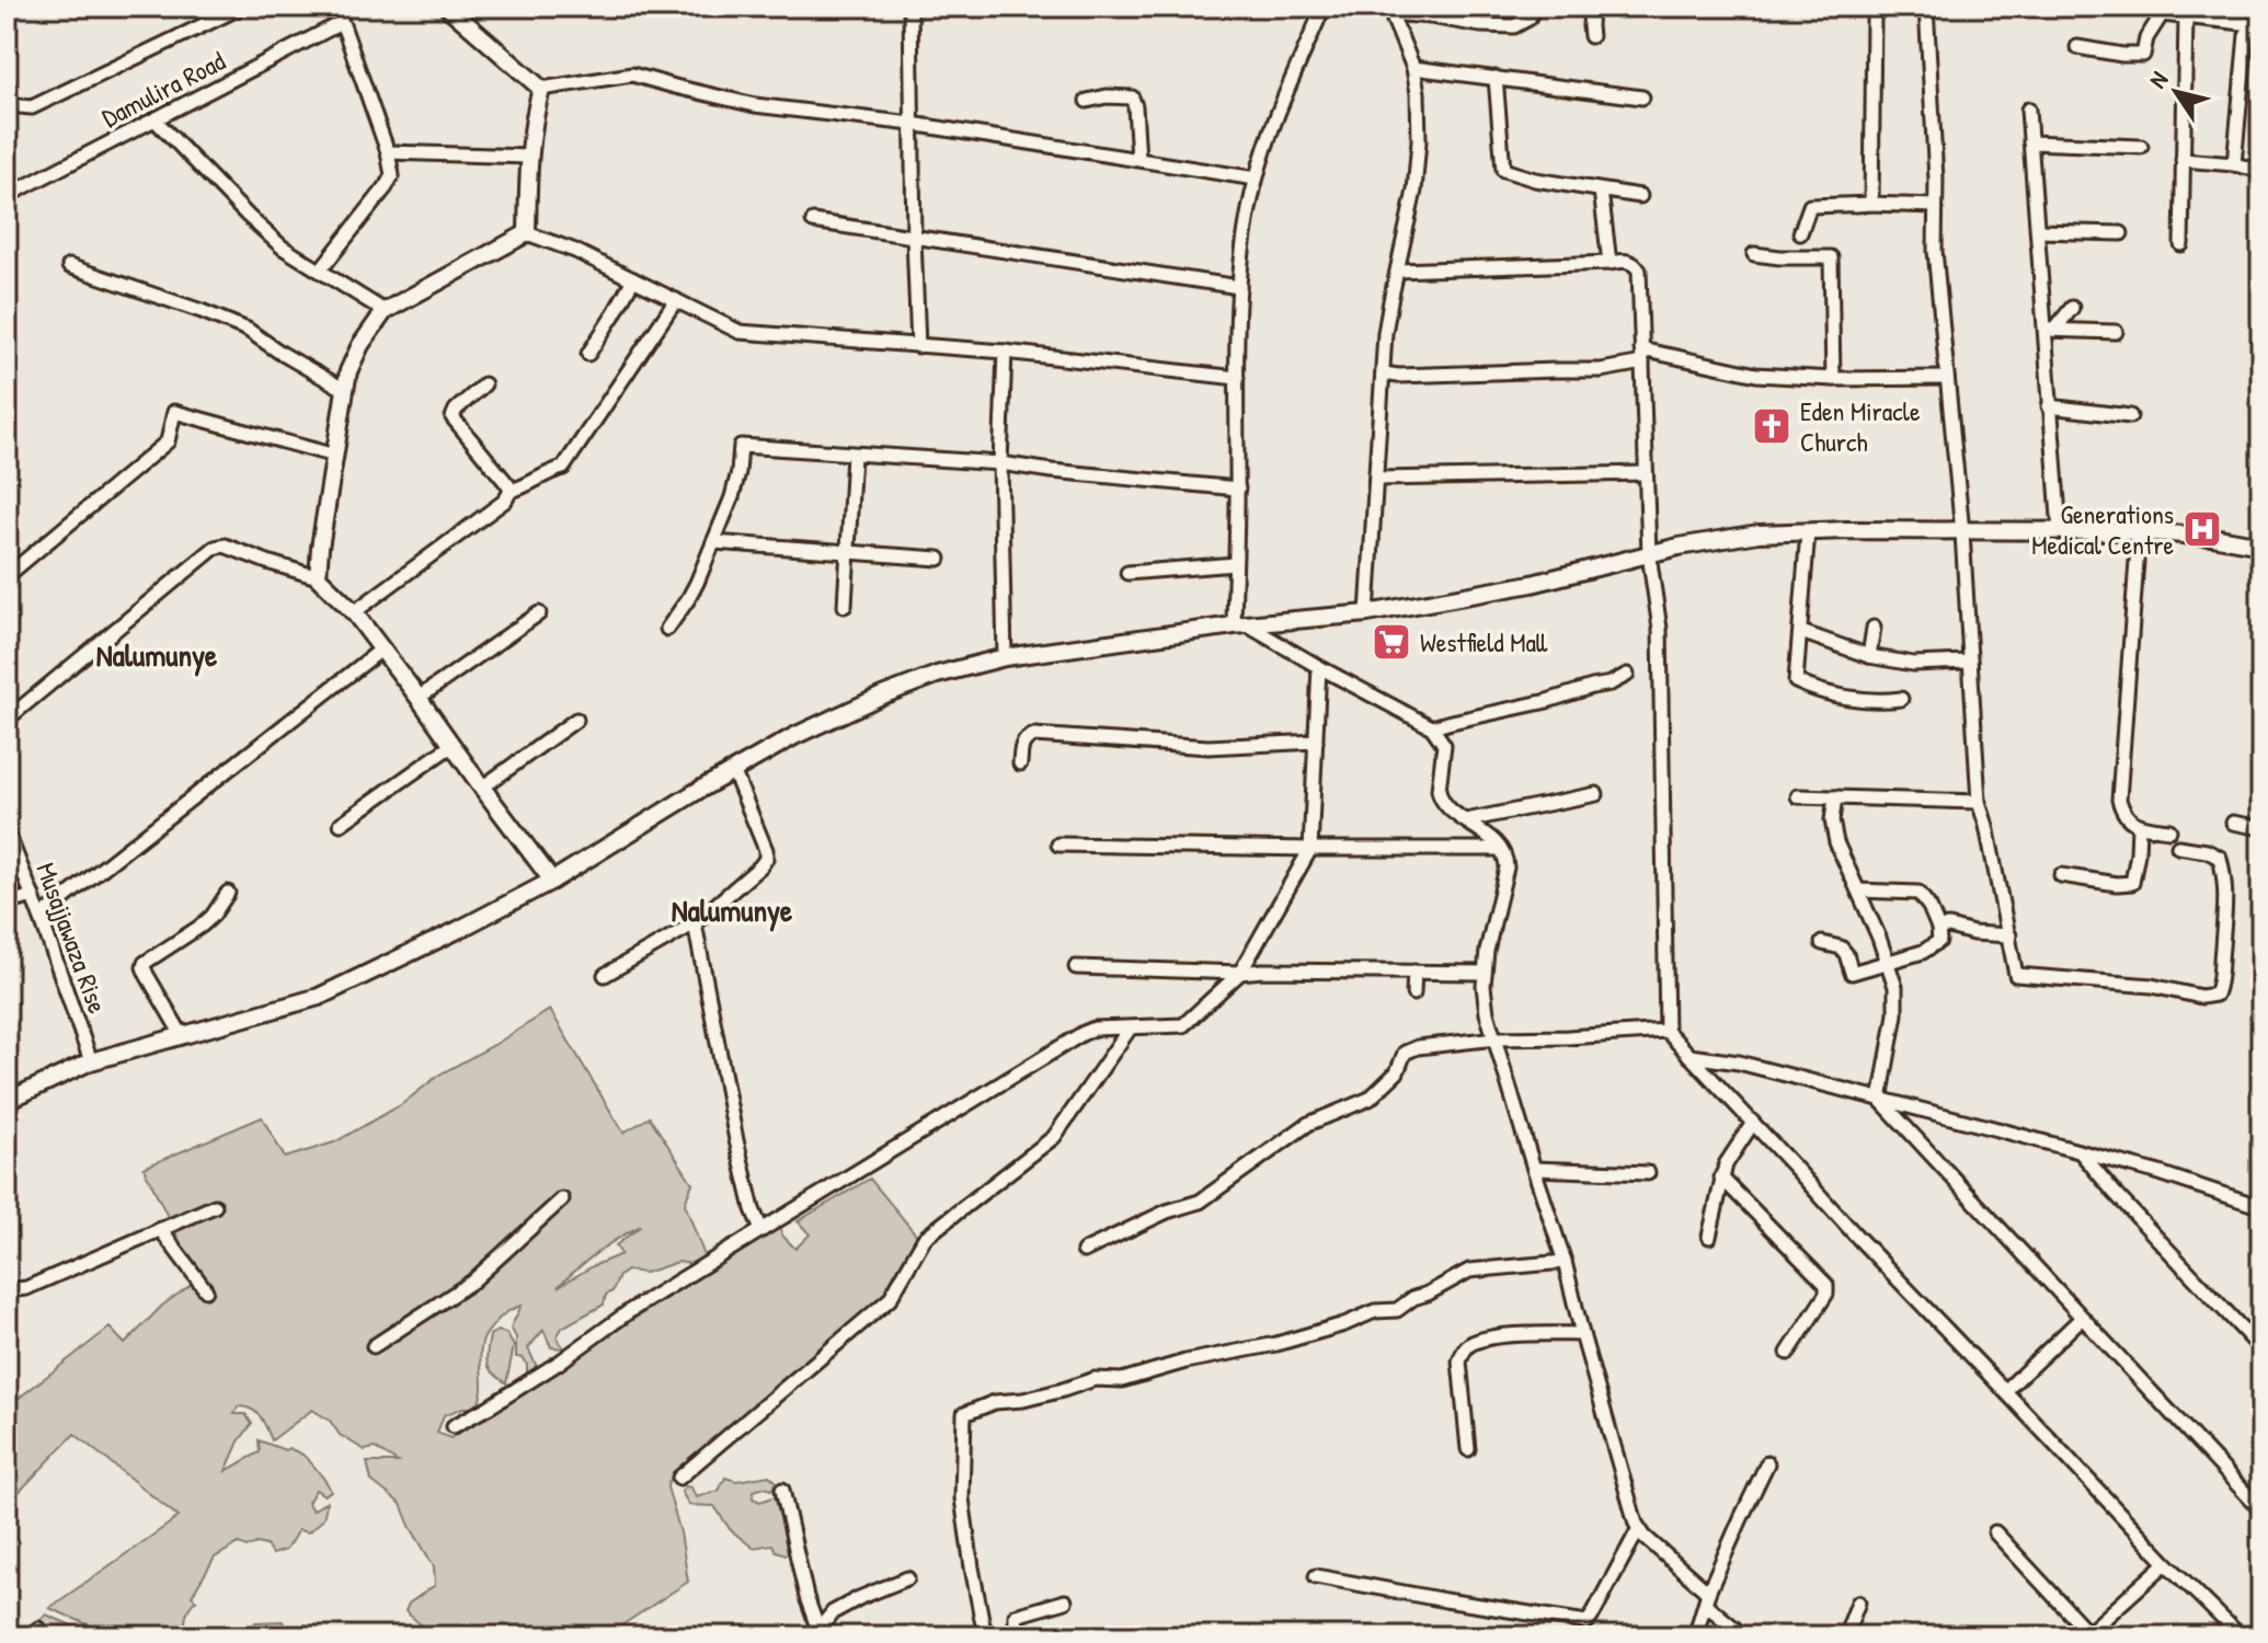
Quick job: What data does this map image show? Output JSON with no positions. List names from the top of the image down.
{
  "streets": {
    "street": ["Damulira Road", "Musajjawaza Rise"]
  },
  "districts": ["Nalumunye", "Nalumunye"],
  "places": {
    "church": ["Eden Miracle Church"],
    "hospital": ["Generations Medical Centre"],
    "supermarket": ["Westfield Mall"]
  },
  "north": "top left"
}
